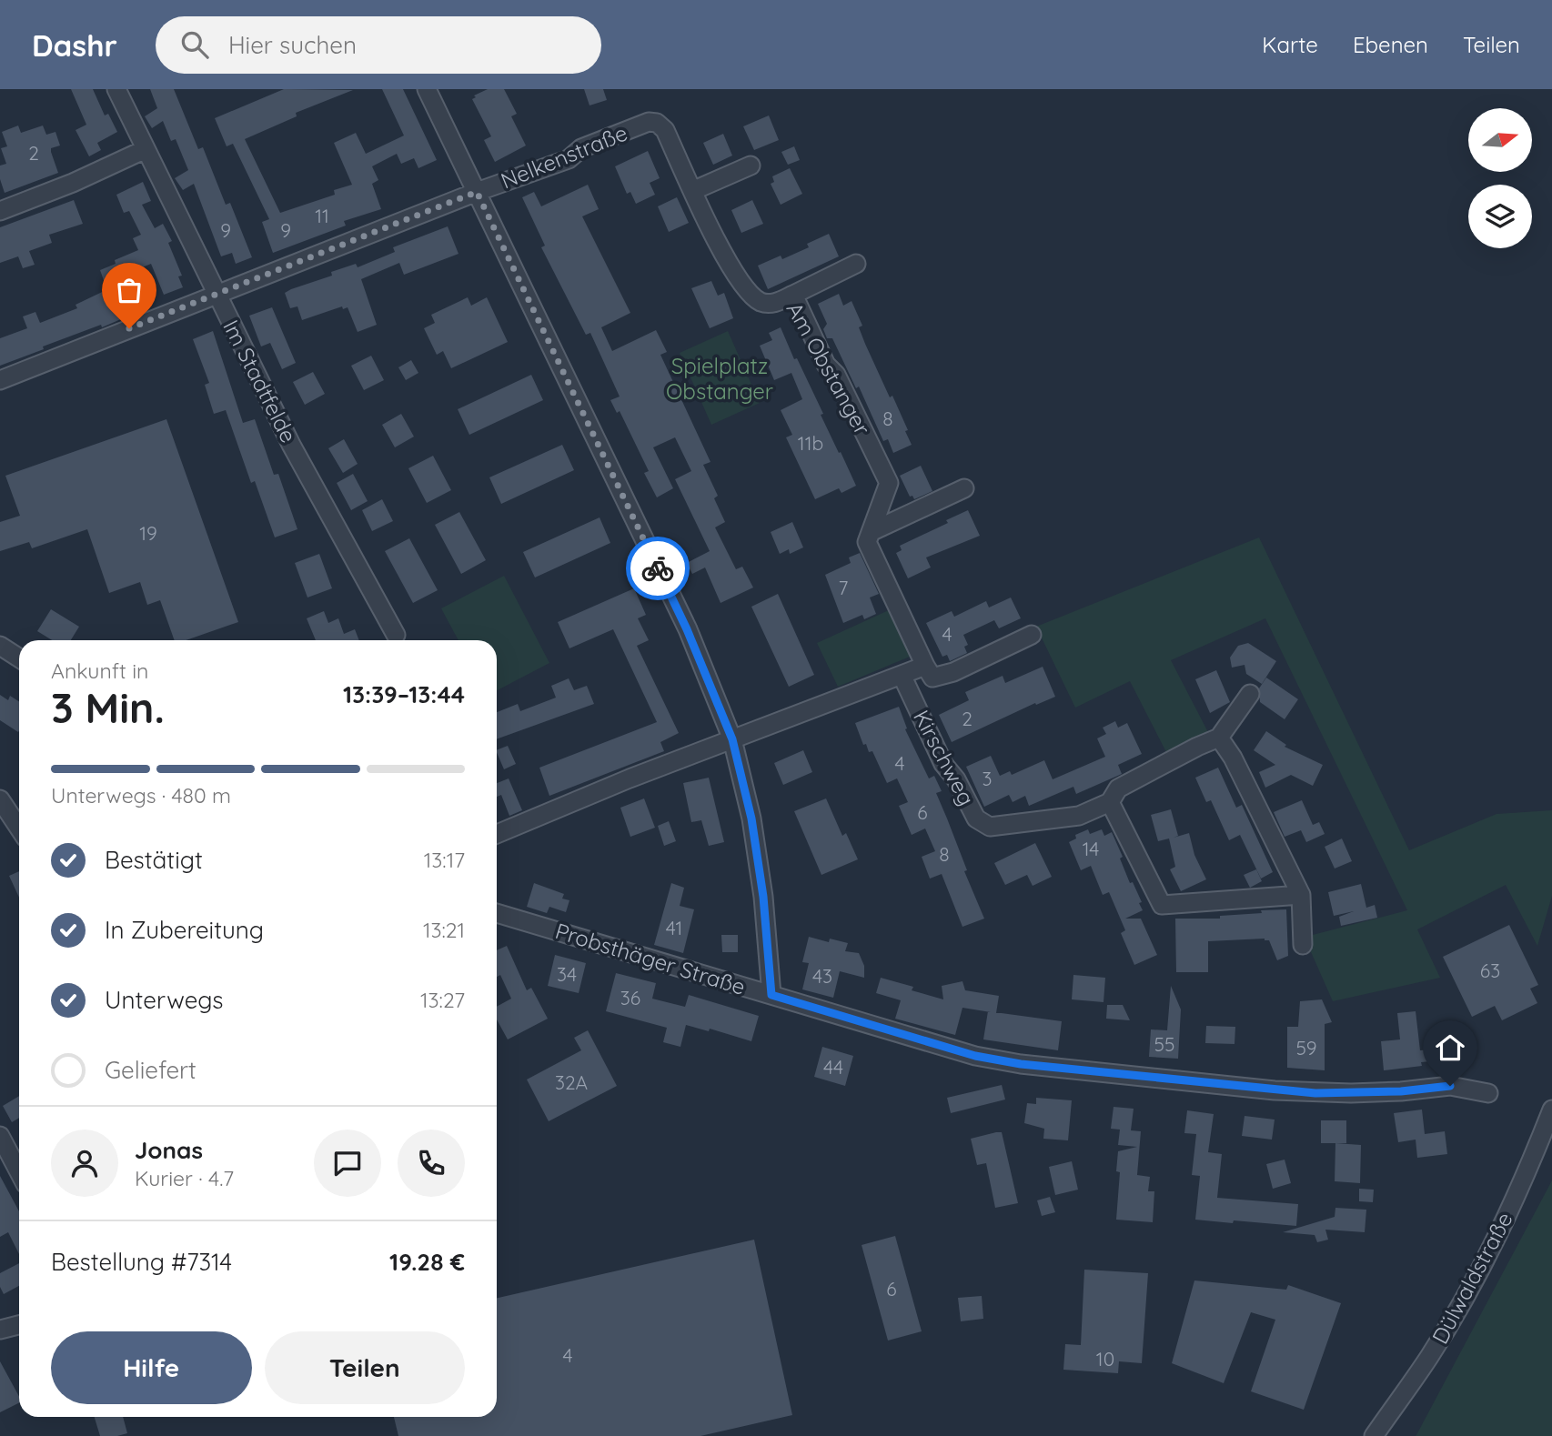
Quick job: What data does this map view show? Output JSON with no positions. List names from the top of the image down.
{
  "streets": {
    "street": [
      "Nelkenstraße",
      "Am Obstanger",
      "Im Stadtfelde",
      "Kirschweg",
      "Probsthäger Straße",
      "Dülwaldstraße"
    ]
  },
  "crossings": [
    ["Nelkenstraße", "Am Obstanger"],
    ["Nelkenstraße", "Im Stadtfelde"]
  ],
  "parks": ["Spielplatz Obstanger"],
  "house_numbers": [
    "2",
    "11",
    "9",
    "9",
    "8",
    "11b",
    "19",
    "7",
    "4",
    "2",
    "4",
    "3",
    "6",
    "14",
    "8",
    "41",
    "63",
    "34",
    "43",
    "36",
    "55",
    "59",
    "44",
    "32A",
    "6",
    "4",
    "10"
  ],
  "north": "right",
  "page": {
    "header": "Dashr",
    "search": "Hier suchen",
    "nav": ["Karte", "Ebenen", "Teilen"],
    "heading": ["3 Min.", "Ankunft in", "13:39–13:44"],
    "panel": [
      "Jonas",
      "Kurier · 4.7",
      "Bestellung #7314",
      "19.28 €"
    ],
    "bar": "Unterwegs · 480 m",
    "list": [
      ["Bestätigt", "13:17"],
      ["In Zubereitung", "13:21"],
      ["Unterwegs", "13:27"],
      "Geliefert"
    ],
    "buttons": ["Hilfe", "Teilen"]
  }
}
